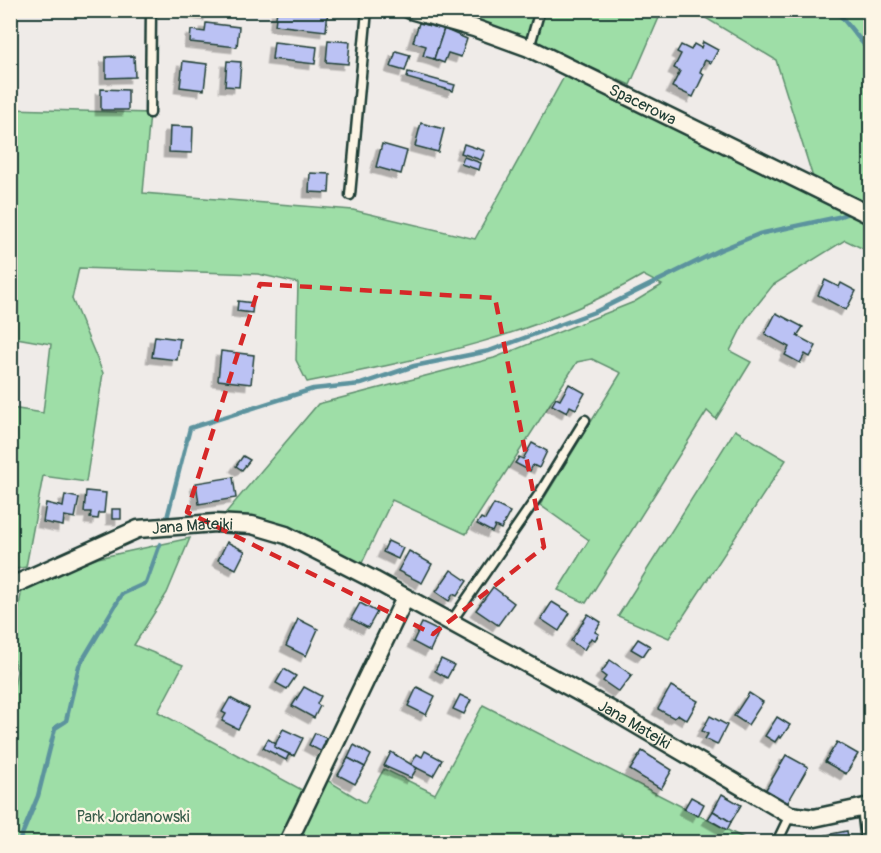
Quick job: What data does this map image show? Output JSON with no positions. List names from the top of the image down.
{
  "streets": {
    "street": ["Spacerowa", "Jana Matejki"]
  },
  "parks": ["Park Jordanowski"]
}
